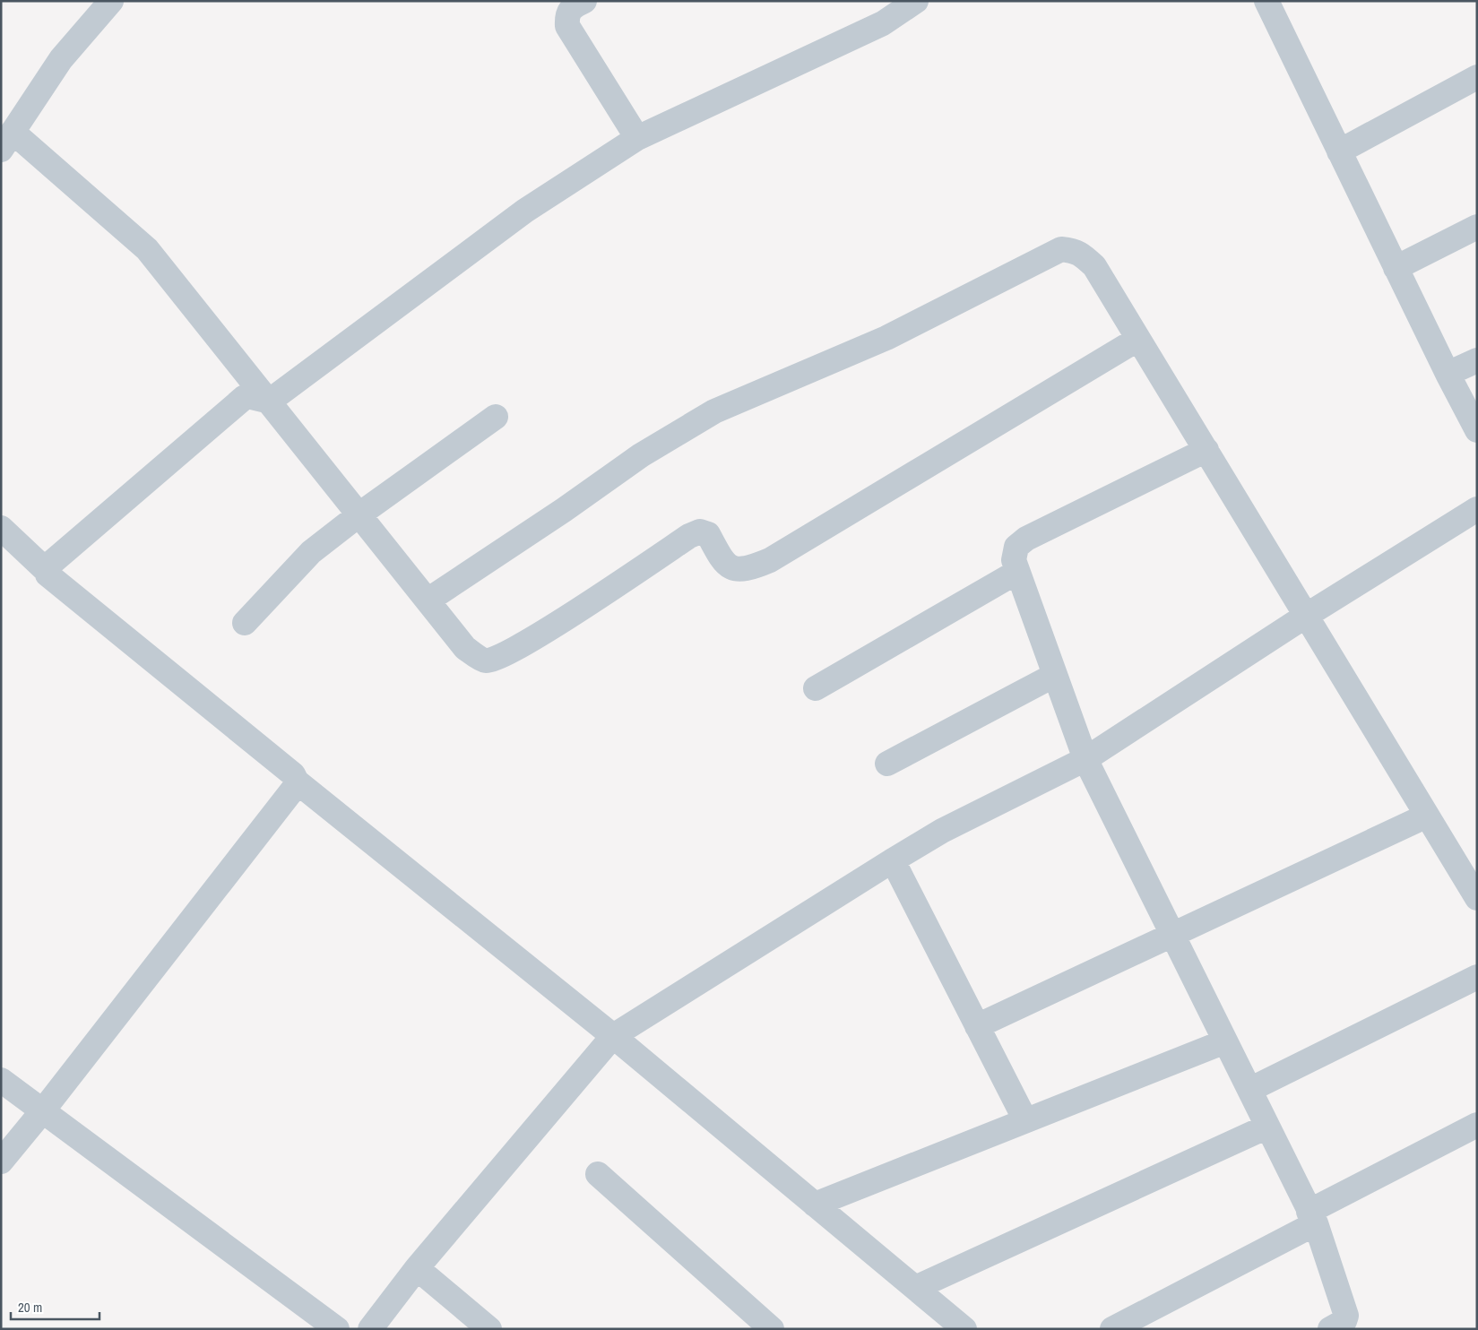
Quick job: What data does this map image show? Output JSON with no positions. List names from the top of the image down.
{
  "scale_bar": "20 m"
}
